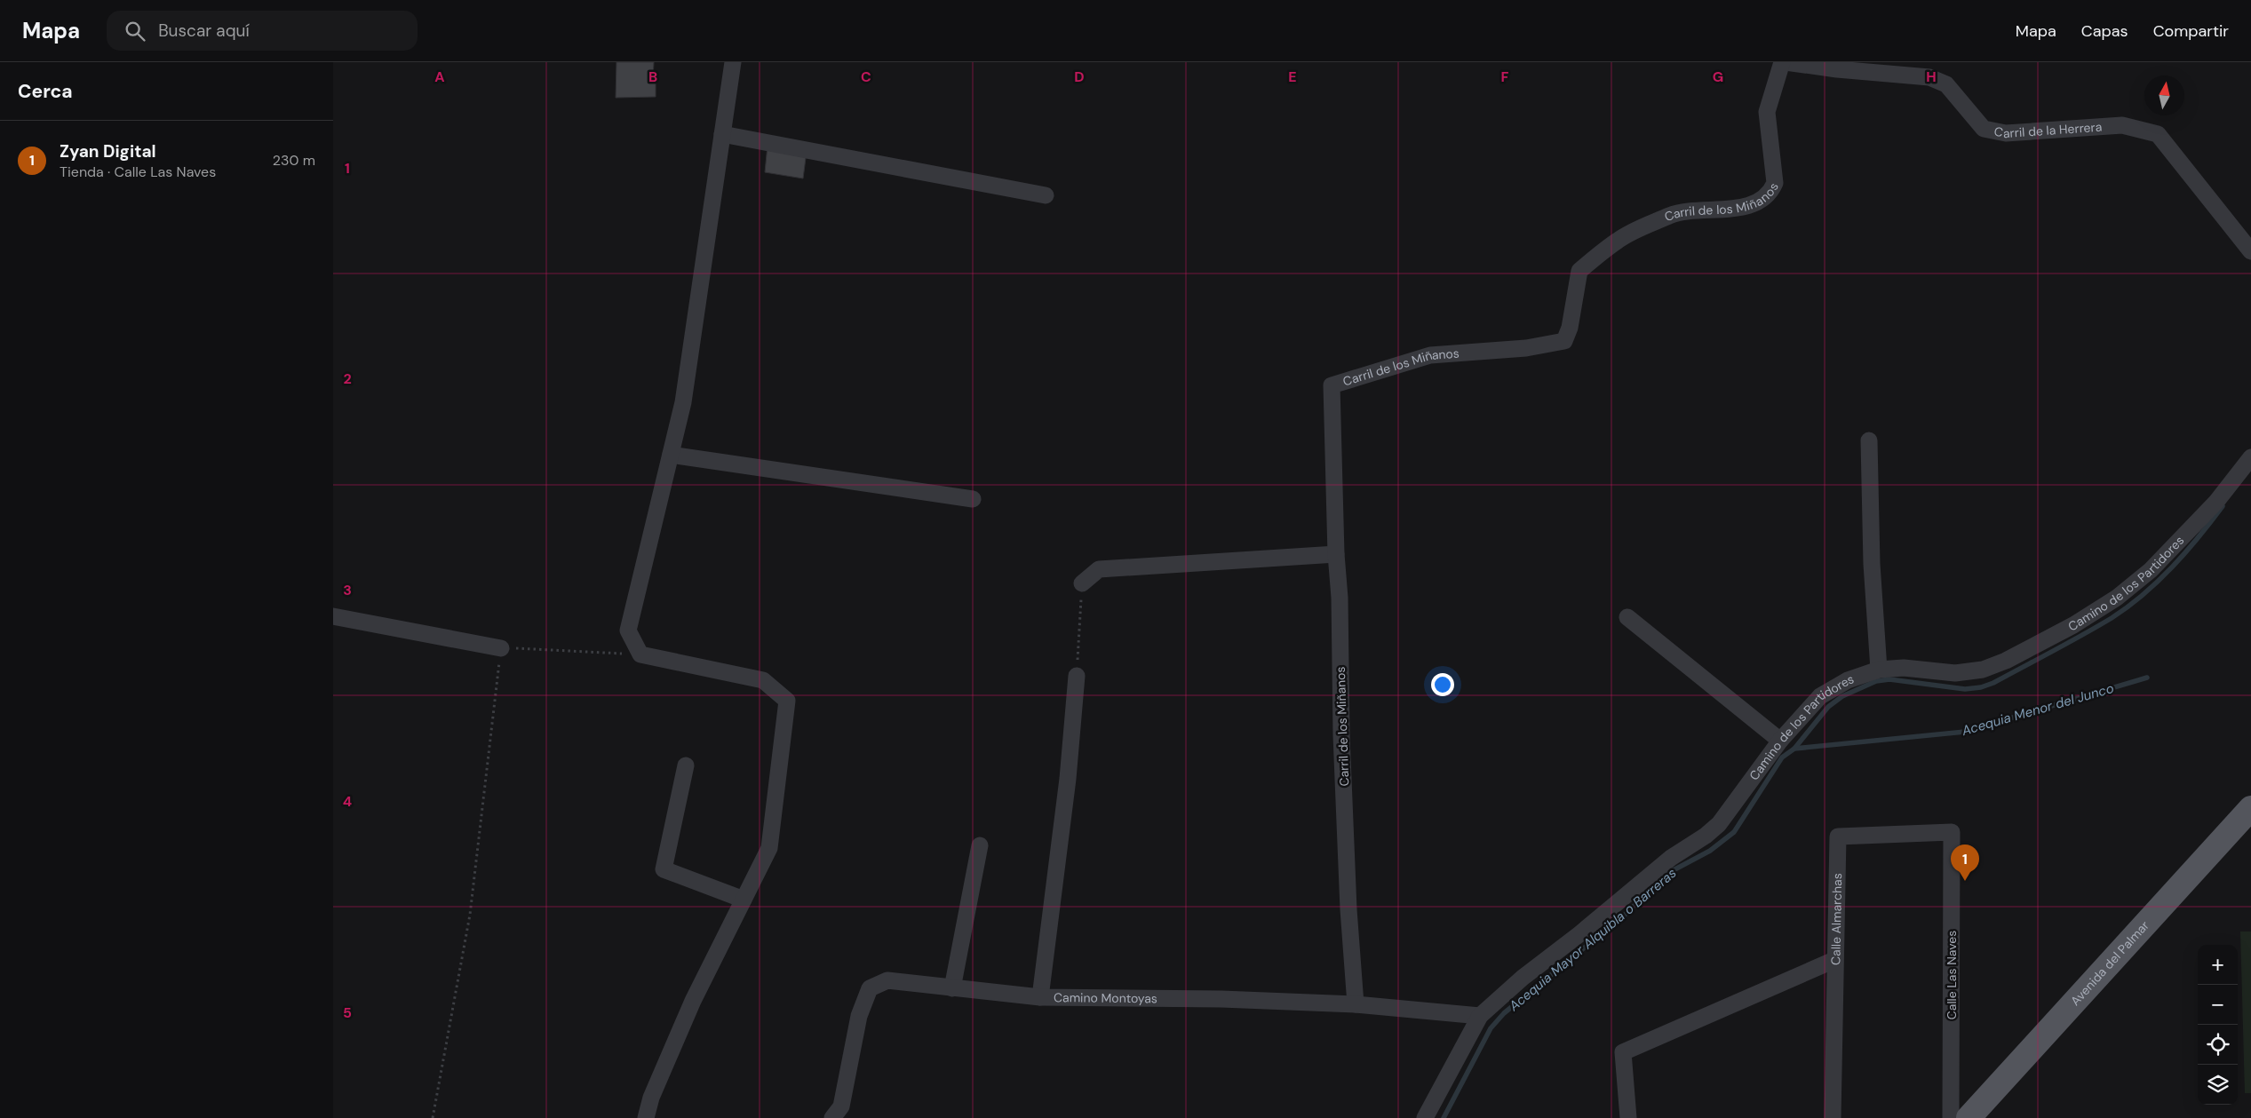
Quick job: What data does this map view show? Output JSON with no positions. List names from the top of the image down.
{
  "streets": {
    "main road": ["Avenida del Palmar"],
    "street": [
      "Carril de la Herrera",
      "Carril de los Miñanos",
      "Camino de los Partidores",
      "Calle Almarchas",
      "Calle Las Naves",
      "Camino Montoyas"
    ]
  },
  "crossings": [
    ["Carril de los Miñanos", "Camino Montoyas"],
    ["Camino de los Partidores", "Camino Montoyas"],
    ["Calle Almarchas", "Calle Las Naves"]
  ],
  "water": ["Acequia Menor del Junco", "Acequia Mayor Alquibla o Barreras"],
  "north": "top",
  "page": {
    "header": "Mapa",
    "search": "Buscar aquí",
    "nav": ["Mapa", "Capas", "Compartir"],
    "heading": "Cerca",
    "list": [
      {
        "mark": "1",
        "name": "Zyan Digital",
        "note": "Tienda · Calle Las Naves",
        "value": "230 m"
      }
    ],
    "pins": "1",
    "map_buttons": ["+", "−"]
  },
  "grid": {
    "columns": [
      "A",
      "B",
      "C",
      "D",
      "E",
      "F",
      "G",
      "H"
    ],
    "rows": [
      "1",
      "2",
      "3",
      "4",
      "5"
    ]
  }
}
